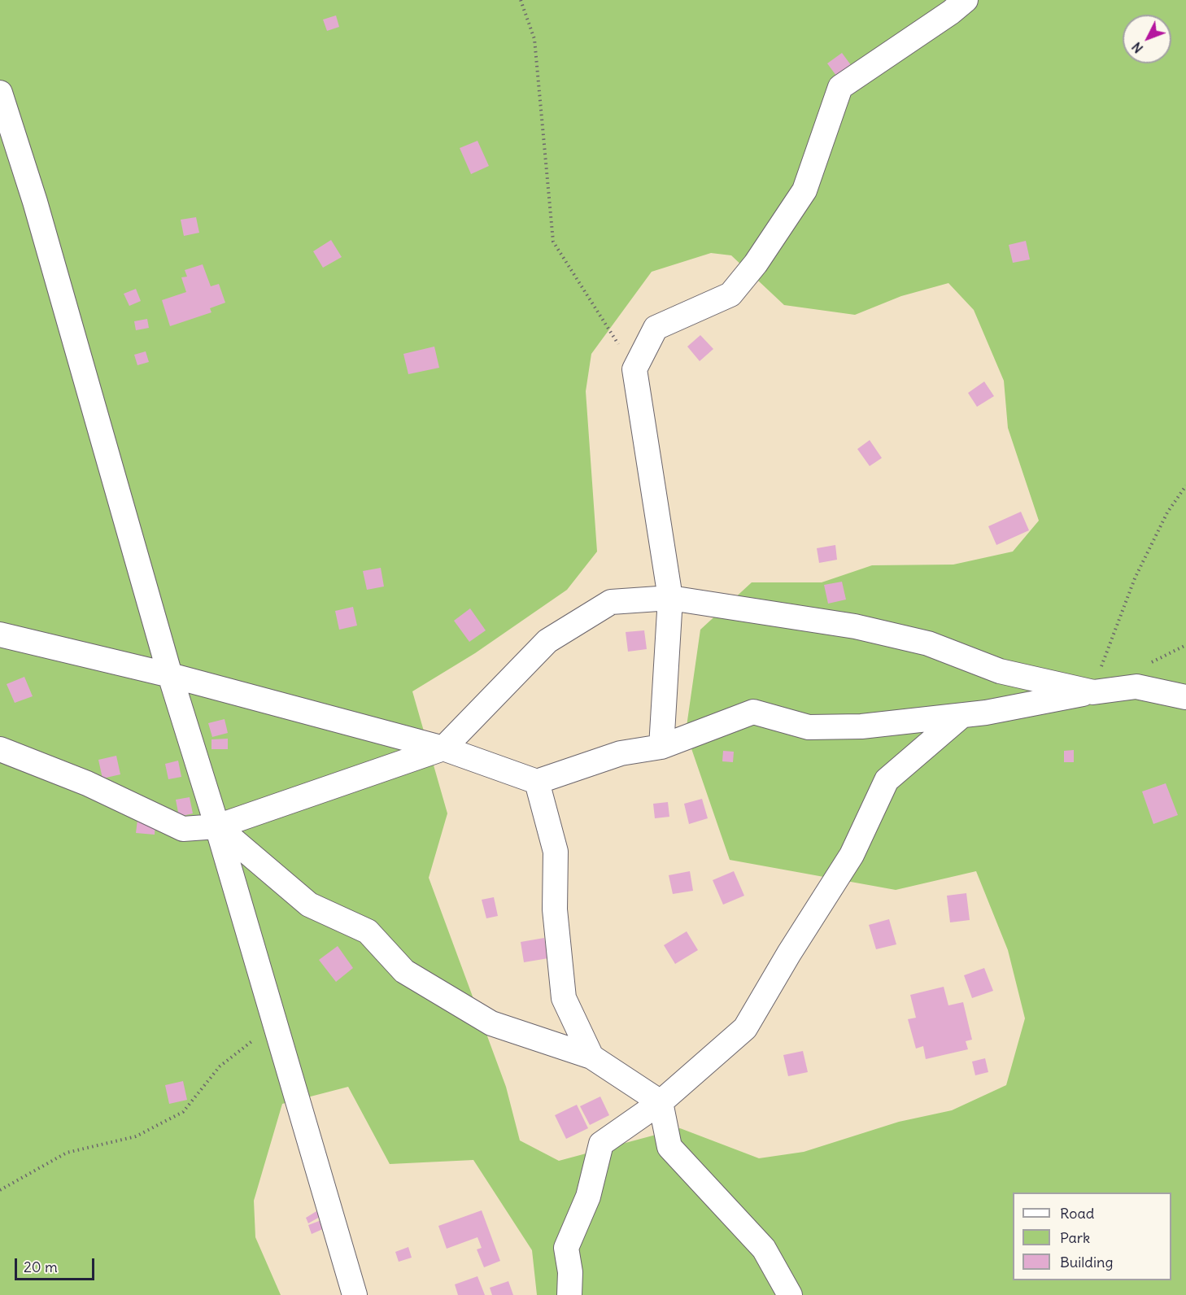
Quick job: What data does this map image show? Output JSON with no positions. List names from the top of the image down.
{
  "legend": ["Road", "Park", "Building"],
  "scale_bar": "20 m",
  "north": "bottom left"
}
